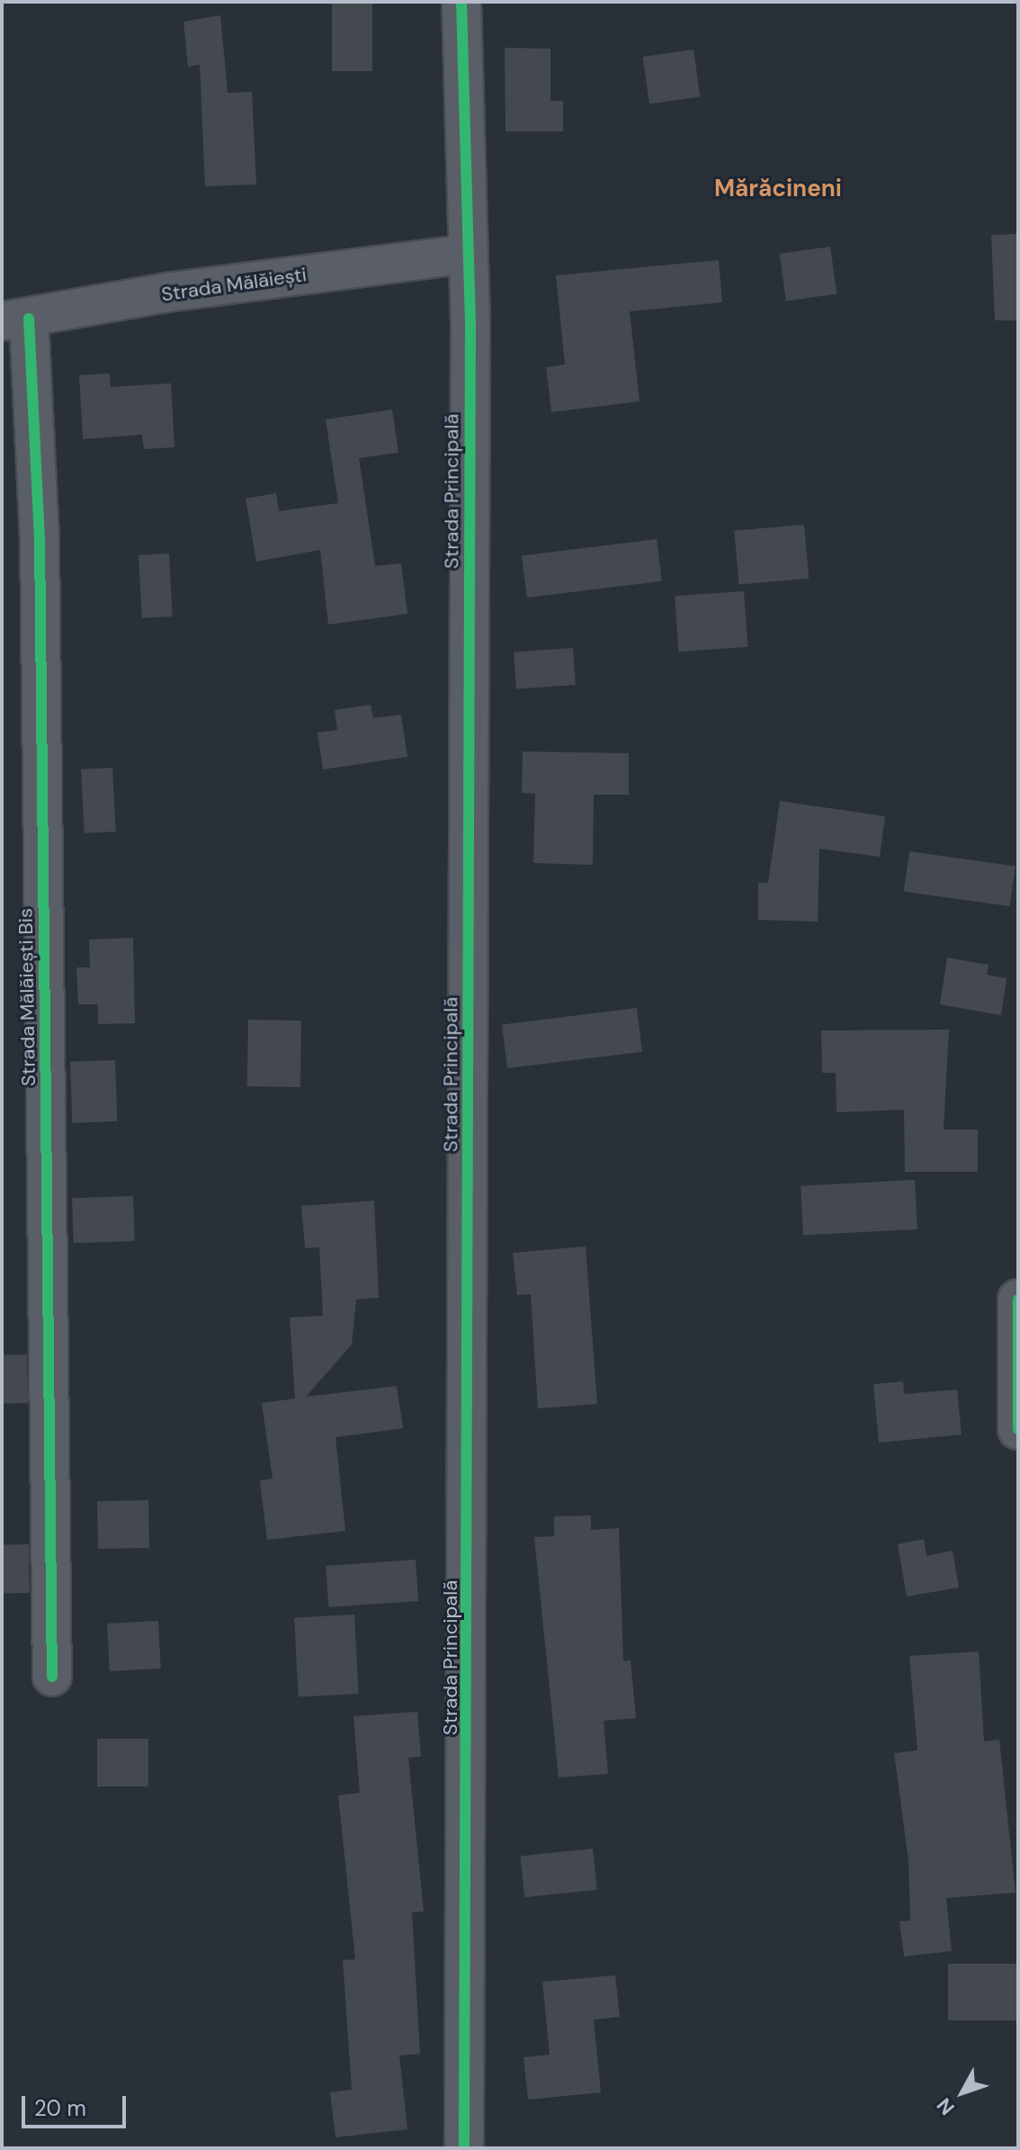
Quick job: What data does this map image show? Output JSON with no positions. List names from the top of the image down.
{
  "streets": {
    "street": ["Strada Mălăiești", "Strada Principală", "Strada Mălăiești Bis"]
  },
  "crossings": [
    ["Strada Mălăiești", "Strada Principală"],
    ["Strada Mălăiești", "Strada Mălăiești Bis"]
  ],
  "districts": ["Mărăcineni"],
  "scale_bar": "20 m",
  "north": "bottom left"
}
